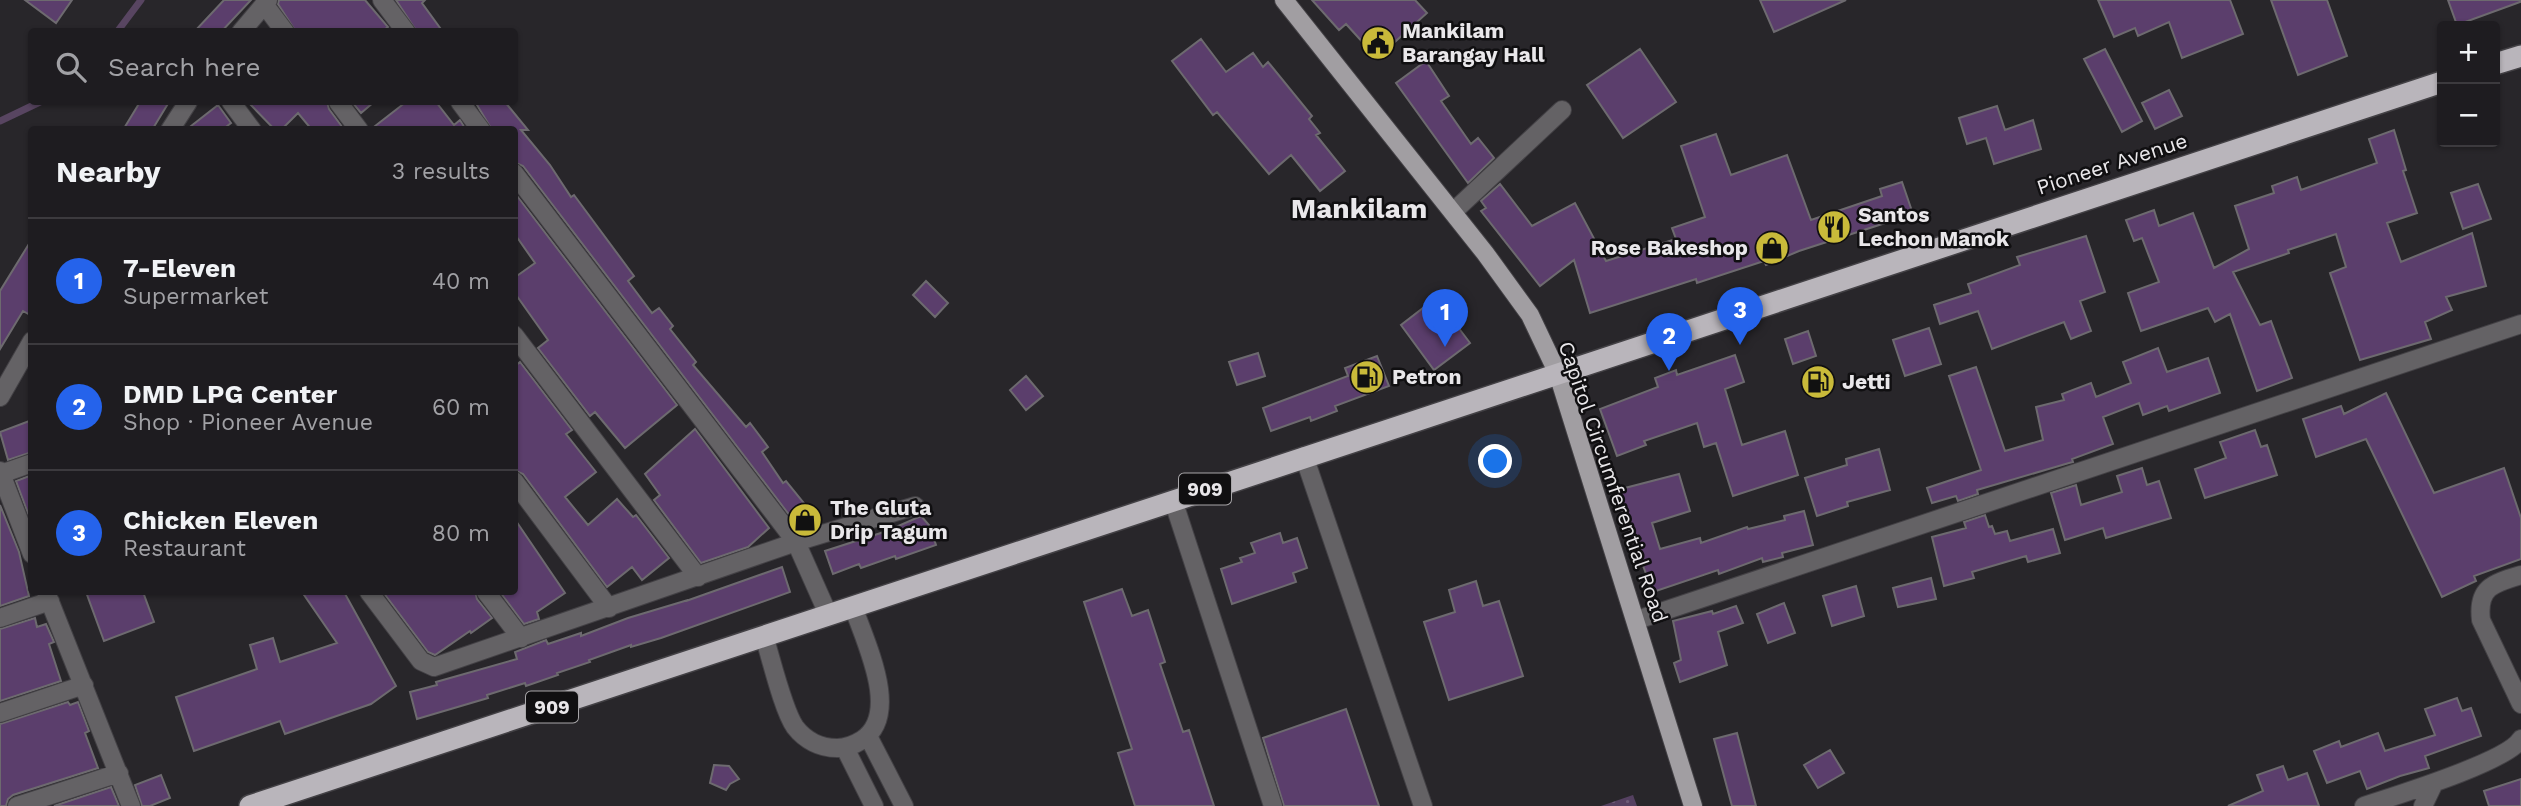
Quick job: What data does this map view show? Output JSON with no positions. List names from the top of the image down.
{
  "streets": {
    "highway": ["Pioneer Avenue", "909"],
    "main road": ["Capitol Circumferential Road"]
  },
  "crossings": [
    ["Pioneer Avenue", "Capitol Circumferential Road"],
    ["Pioneer Avenue", "909"],
    ["Capitol Circumferential Road", "909"]
  ],
  "districts": ["Mankilam"],
  "places": {
    "public building": ["Mankilam Barangay Hall"],
    "restaurant": ["Santos Lechon Manok"],
    "shop": ["Rose Bakeshop", "The Gluta Drip Tagum"],
    "fuel station": ["Petron", "Jetti"]
  },
  "page": {
    "map_buttons": ["+", "−"],
    "search": "Search here",
    "heading": ["Nearby", "3 results"],
    "list": [
      {
        "mark": "1",
        "name": "7-Eleven",
        "note": "Supermarket",
        "value": "40 m"
      },
      {
        "mark": "2",
        "name": "DMD LPG Center",
        "note": "Shop · Pioneer Avenue",
        "value": "60 m"
      },
      {
        "mark": "3",
        "name": "Chicken Eleven",
        "note": "Restaurant",
        "value": "80 m"
      }
    ],
    "pins": ["3", "1", "2"]
  }
}
